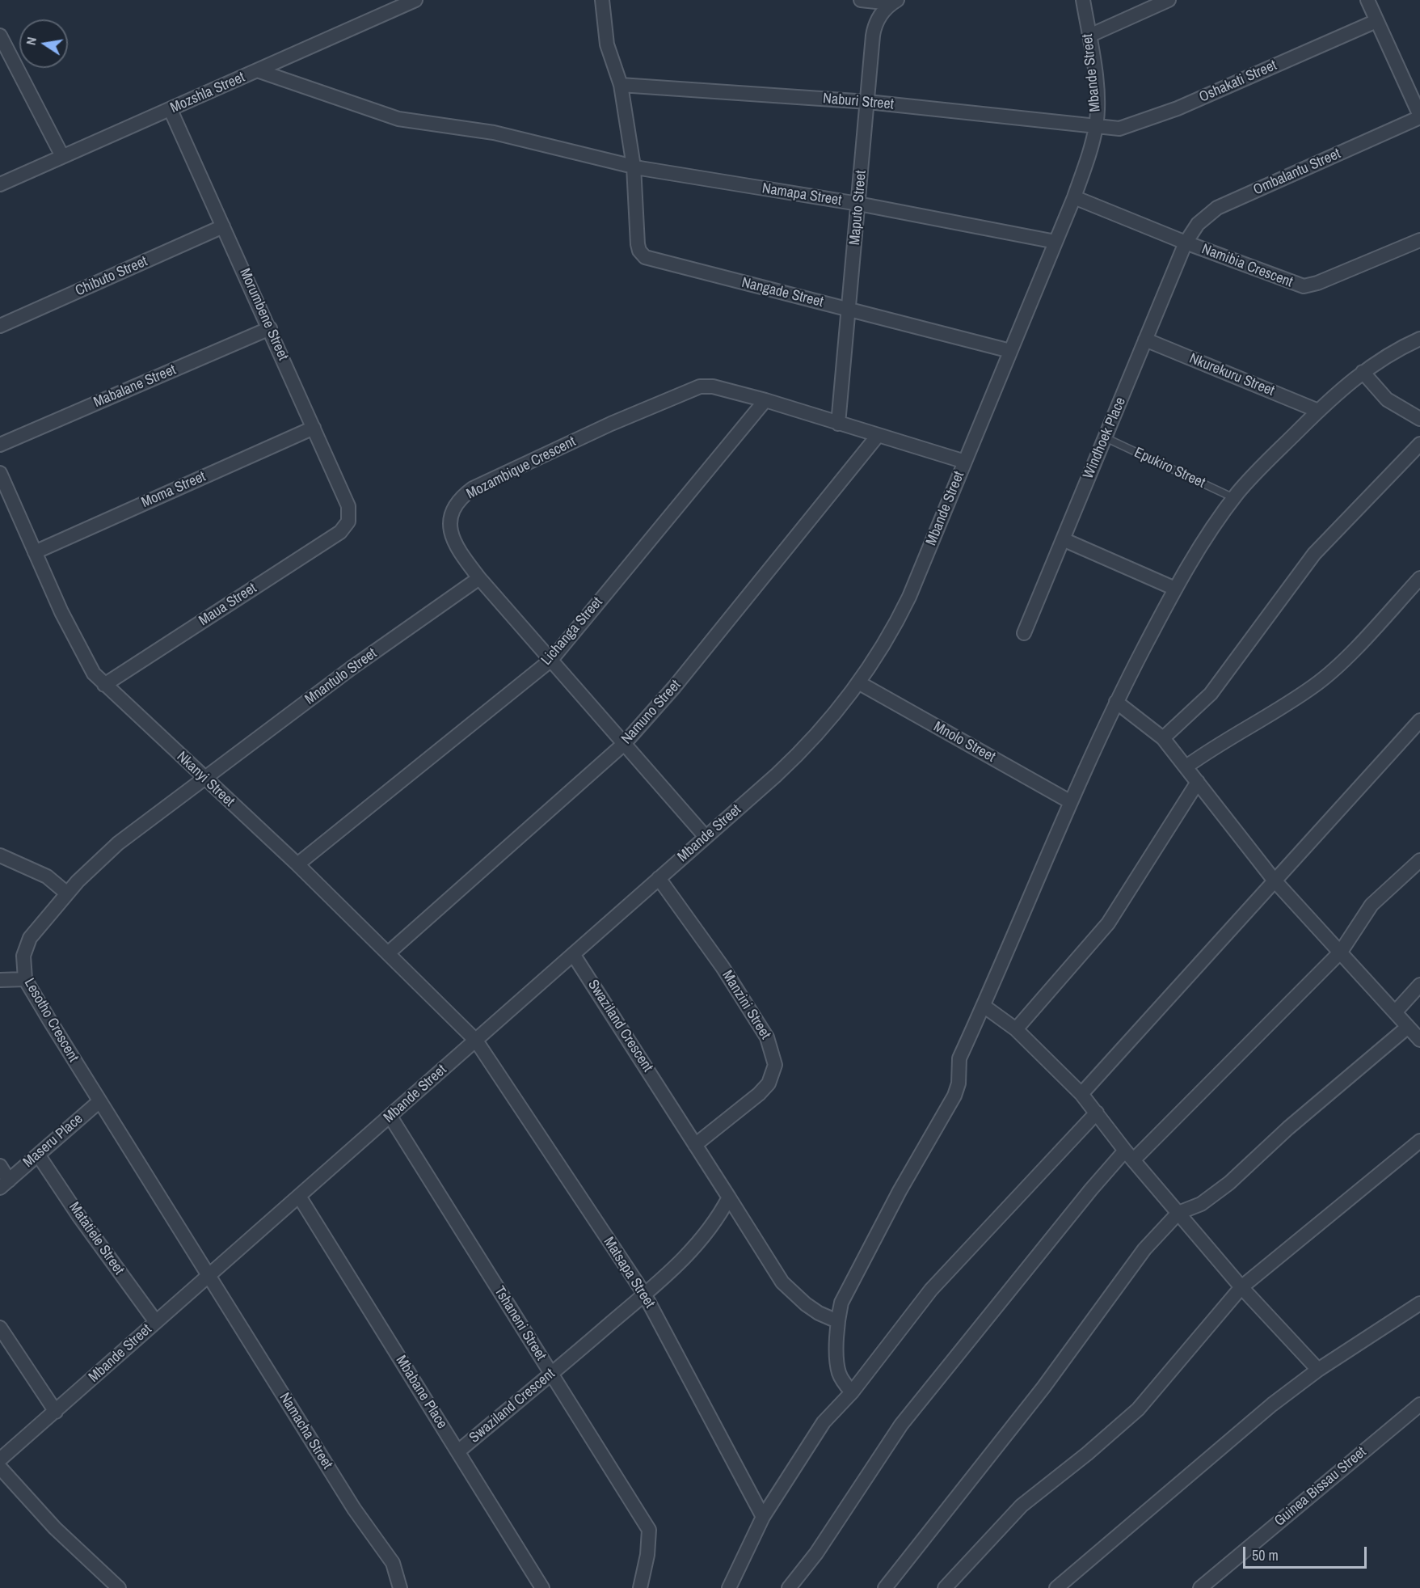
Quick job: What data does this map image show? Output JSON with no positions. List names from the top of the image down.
{
  "streets": {
    "street": [
      "Mbande Street",
      "Oshakati Street",
      "Mozshla Street",
      "Naburi Street",
      "Ombalantu Street",
      "Namapa Street",
      "Maputo Street",
      "Namibia Crescent",
      "Chibuto Street",
      "Nangade Street",
      "Morumbene Street",
      "Nkurekuru Street",
      "Mabalane Street",
      "Windhoek Place",
      "Mozambique Crescent",
      "Moma Street",
      "Maua Street",
      "Lichanga Street",
      "Mnantulo Street",
      "Namuno Street",
      "Mnolo Street",
      "Nkanyi Street",
      "Manzini Street",
      "Lesotho Crescent",
      "Swaziland Crescent",
      "Maseru Place",
      "Matatiele Street",
      "Matsapa Street",
      "Tshaneni Street",
      "Mbabane Place",
      "Namacha Street",
      "Guinea Bissau Street"
    ],
    "lane": ["Epukiro Street"]
  },
  "crossings": [
    ["Mbande Street", "Oshakati Street"],
    ["Mbande Street", "Naburi Street"],
    ["Mbande Street", "Namapa Street"],
    ["Mbande Street", "Namibia Crescent"],
    ["Mbande Street", "Nangade Street"],
    ["Mbande Street", "Mozambique Crescent"],
    ["Mbande Street", "Mnolo Street"],
    ["Mbande Street", "Nkanyi Street"],
    ["Mbande Street", "Manzini Street"],
    ["Mbande Street", "Lesotho Crescent"],
    ["Mbande Street", "Swaziland Crescent"],
    ["Mbande Street", "Matatiele Street"],
    ["Mbande Street", "Matsapa Street"],
    ["Mbande Street", "Tshaneni Street"],
    ["Mbande Street", "Mbabane Place"],
    ["Mbande Street", "Namacha Street"],
    ["Oshakati Street", "Naburi Street"],
    ["Mozshla Street", "Namapa Street"],
    ["Mozshla Street", "Morumbene Street"],
    ["Naburi Street", "Maputo Street"],
    ["Naburi Street", "Nangade Street"],
    ["Ombalantu Street", "Namibia Crescent"],
    ["Ombalantu Street", "Windhoek Place"],
    ["Namapa Street", "Maputo Street"],
    ["Namapa Street", "Nangade Street"],
    ["Maputo Street", "Nangade Street"],
    ["Maputo Street", "Mozambique Crescent"],
    ["Namibia Crescent", "Windhoek Place"],
    ["Chibuto Street", "Morumbene Street"],
    ["Morumbene Street", "Mabalane Street"],
    ["Morumbene Street", "Moma Street"],
    ["Morumbene Street", "Maua Street"],
    ["Nkurekuru Street", "Windhoek Place"],
    ["Windhoek Place", "Epukiro Street"],
    ["Mozambique Crescent", "Lichanga Street"],
    ["Mozambique Crescent", "Mnantulo Street"],
    ["Mozambique Crescent", "Namuno Street"],
    ["Moma Street", "Nkanyi Street"],
    ["Maua Street", "Nkanyi Street"],
    ["Lichanga Street", "Nkanyi Street"],
    ["Mnantulo Street", "Nkanyi Street"],
    ["Mnantulo Street", "Lesotho Crescent"],
    ["Namuno Street", "Nkanyi Street"],
    ["Nkanyi Street", "Lesotho Crescent"],
    ["Nkanyi Street", "Matsapa Street"],
    ["Manzini Street", "Swaziland Crescent"],
    ["Lesotho Crescent", "Maseru Place"],
    ["Lesotho Crescent", "Namacha Street"],
    ["Swaziland Crescent", "Matsapa Street"],
    ["Swaziland Crescent", "Tshaneni Street"],
    ["Swaziland Crescent", "Mbabane Place"],
    ["Maseru Place", "Matatiele Street"]
  ],
  "scale_bar": "50 m",
  "north": "left"
}
